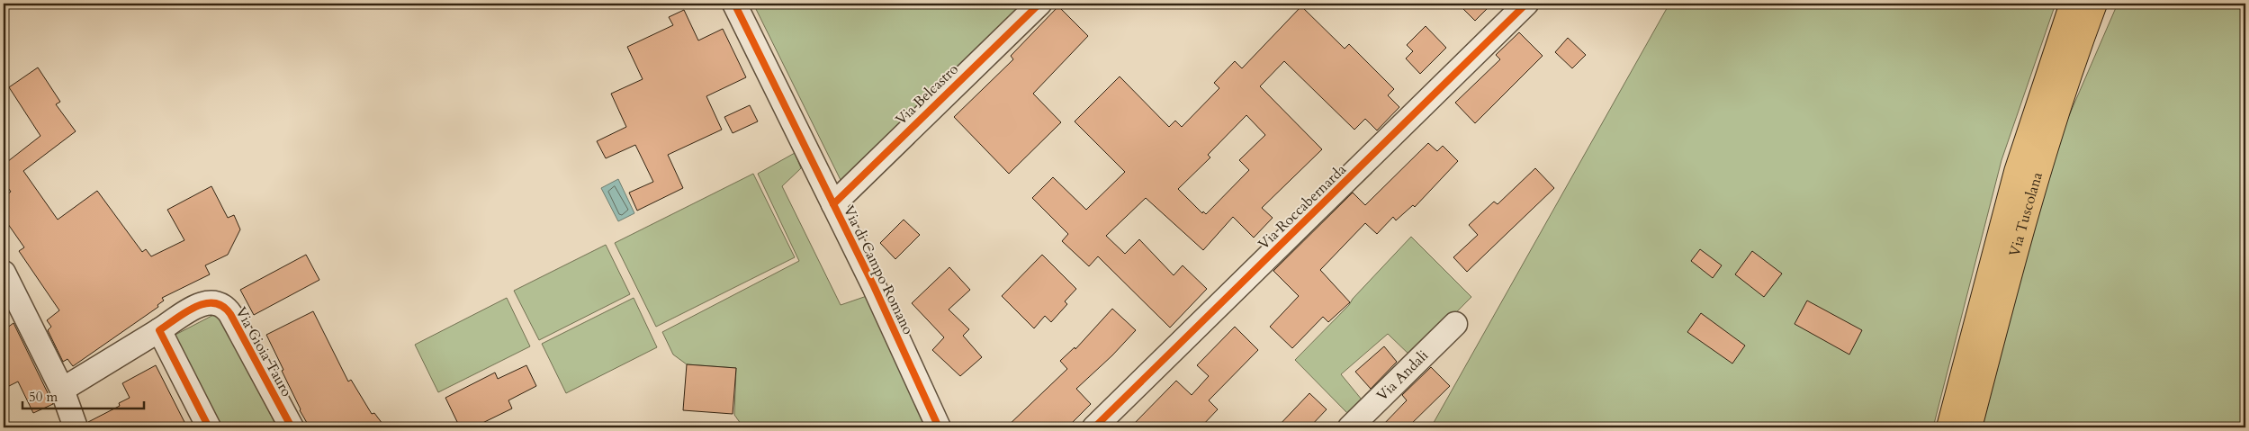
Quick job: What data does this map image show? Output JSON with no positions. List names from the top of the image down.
{
  "streets": {
    "main road": ["Via Tuscolana"],
    "street": [
      "Via Belcastro",
      "Via Roccabernarda",
      "Via di Campo Romano",
      "Via Gioia Tauro",
      "Via Andali"
    ]
  },
  "crossings": [
    ["Via Belcastro", "Via di Campo Romano"]
  ],
  "scale_bar": "50 m"
}
